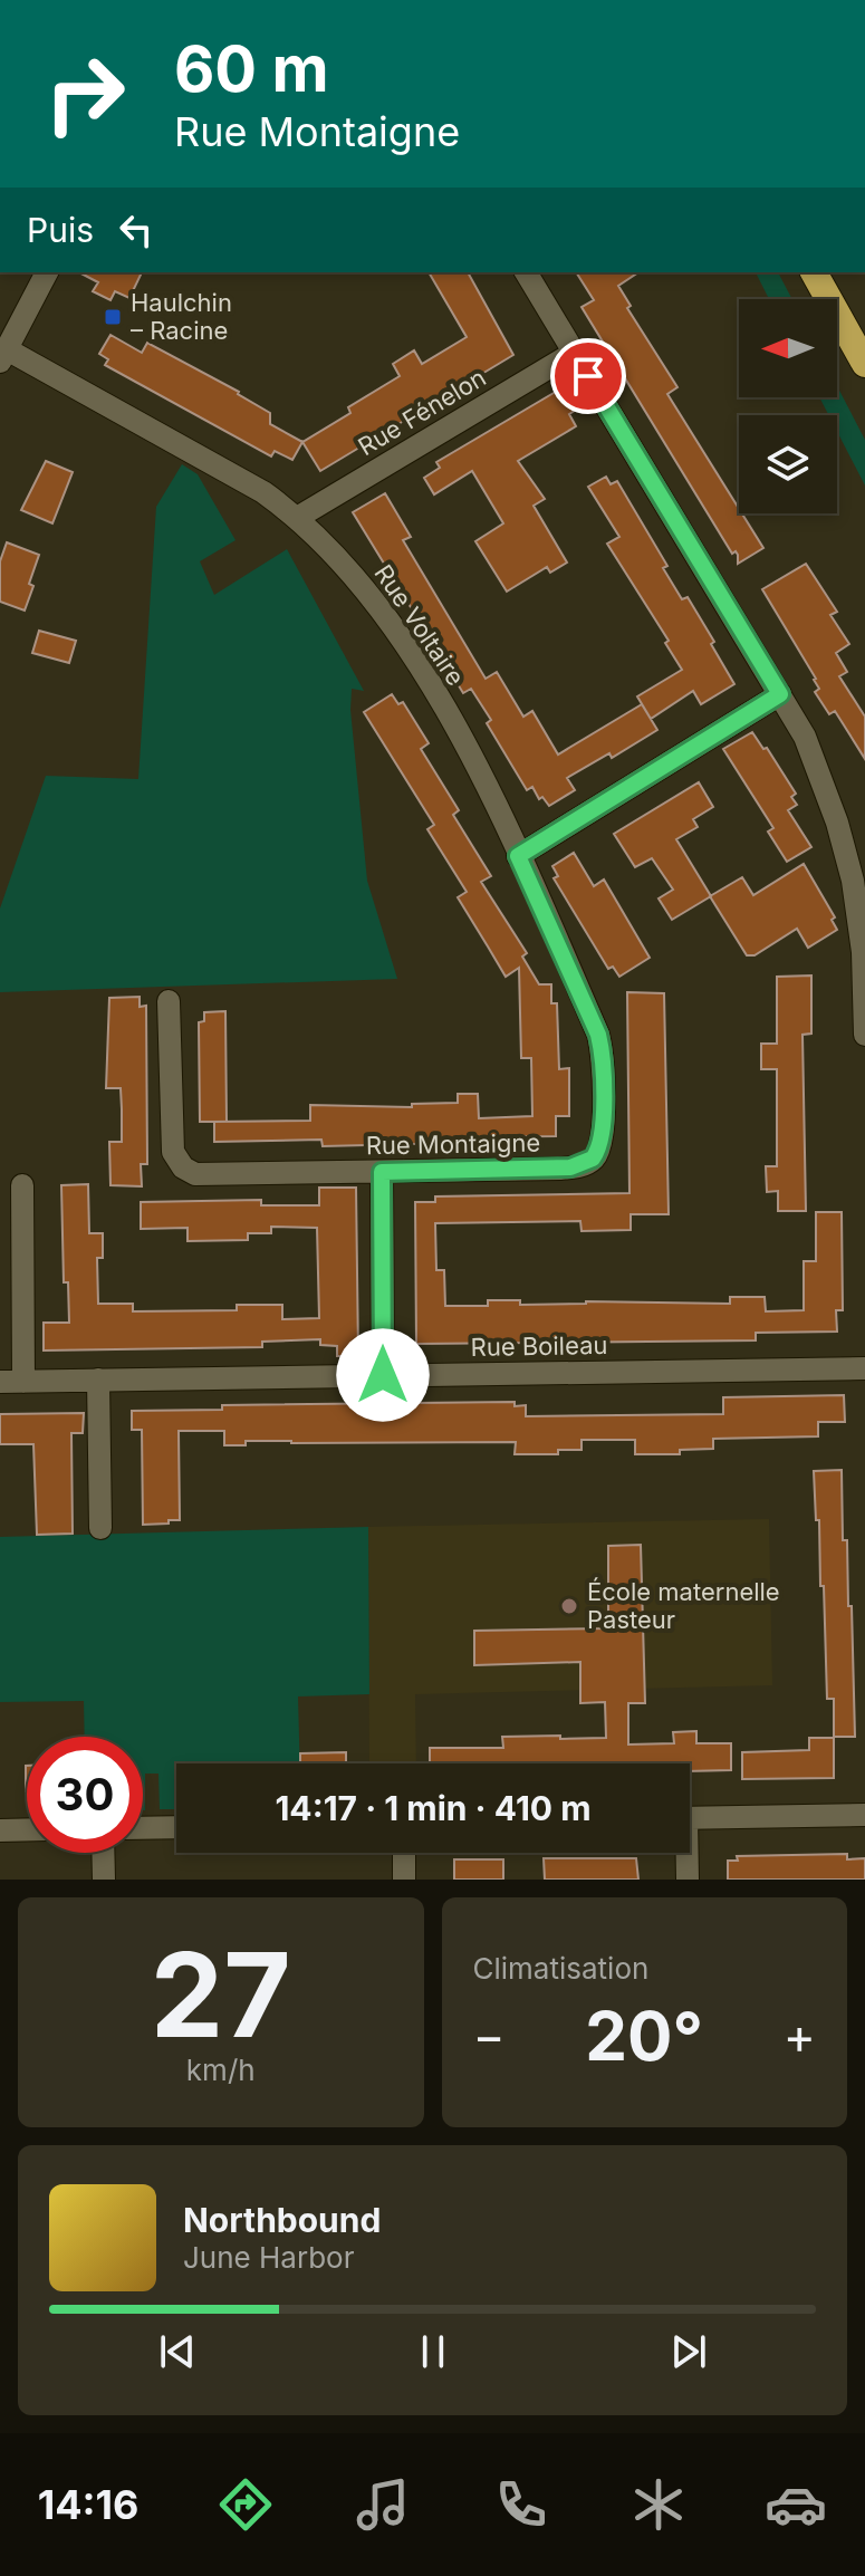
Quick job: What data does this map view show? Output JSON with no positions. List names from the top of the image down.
{
  "streets": {
    "street": [
      "Rue Fénelon",
      "Rue Voltaire",
      "Rue Montaigne",
      "Rue Boileau"
    ]
  },
  "crossings": [
    ["Rue Fénelon", "Rue Voltaire"],
    ["Rue Voltaire", "Rue Montaigne"]
  ],
  "places": {
    "transit": ["Haulchin – Racine"],
    "other": ["École maternelle Pasteur"]
  },
  "north": "left",
  "page": {
    "turn": ["60 m", "Rue Montaigne"],
    "then": "Puis",
    "limit": "30",
    "trip": "14:17 · 1 min · 410 m",
    "tile": [
      ["27", "km/h"],
      "Climatisation"
    ],
    "heat": ["−", "20°", "+"],
    "song": ["Northbound", "June Harbor"],
    "tabs": "14:16"
  }
}
